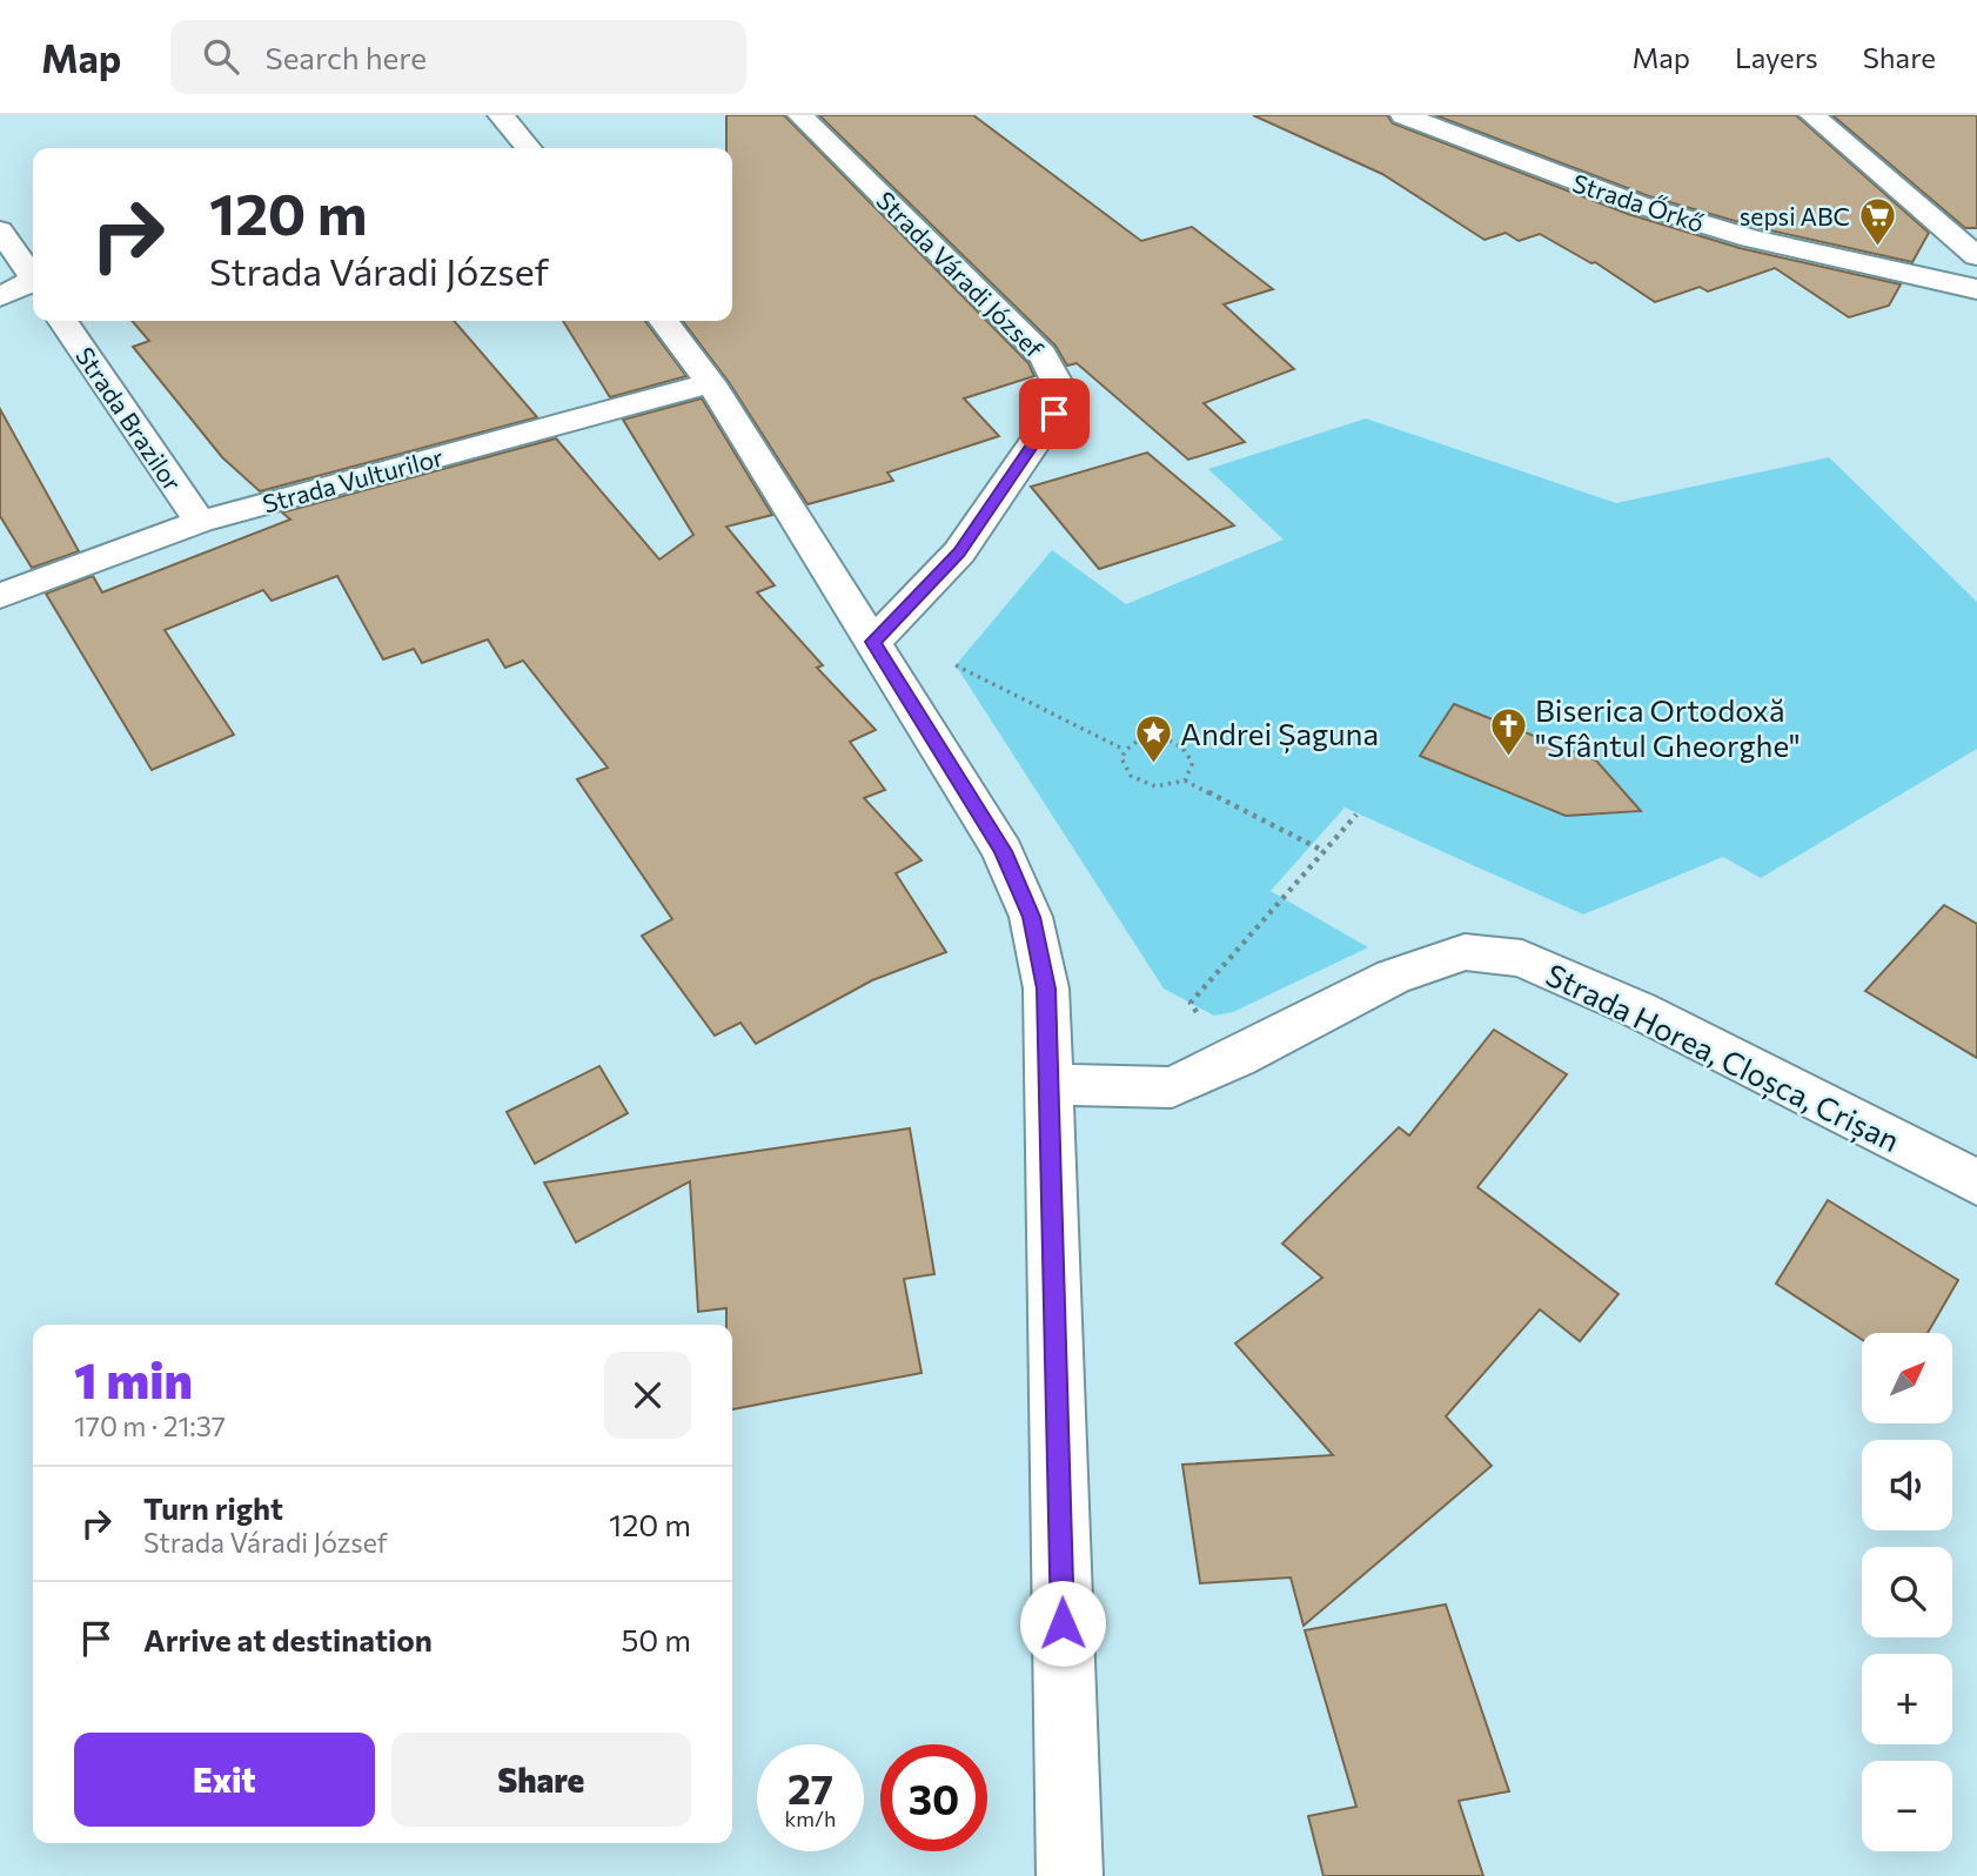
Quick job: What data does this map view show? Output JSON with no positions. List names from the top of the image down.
{
  "streets": {
    "street": [
      "Strada Őrkő",
      "Strada Váradi József",
      "Strada Brazilor",
      "Strada Vulturilor",
      "Strada Horea, Cloșca, Crișan"
    ]
  },
  "crossings": [
    ["Strada Brazilor", "Strada Vulturilor"]
  ],
  "places": {
    "supermarket": ["sepsi ABC"],
    "church": ["Biserica Ortodoxă \"Sfântul Gheorghe\""],
    "place": ["Andrei Șaguna"]
  },
  "north": "top right",
  "page": {
    "header": "Map",
    "search": "Search here",
    "nav": ["Map", "Layers", "Share"],
    "turn": ["120 m", "Strada Váradi József"],
    "heading": ["1 min", "170 m · 21:37"],
    "map_buttons": ["+", "−"],
    "list": [
      {
        "name": "Turn right",
        "note": "Strada Váradi József",
        "value": "120 m"
      },
      {
        "name": "Arrive at destination",
        "value": "50 m"
      }
    ],
    "buttons": ["Exit", "Share"],
    "speed": "27 km/h",
    "limit": "30"
  }
}
